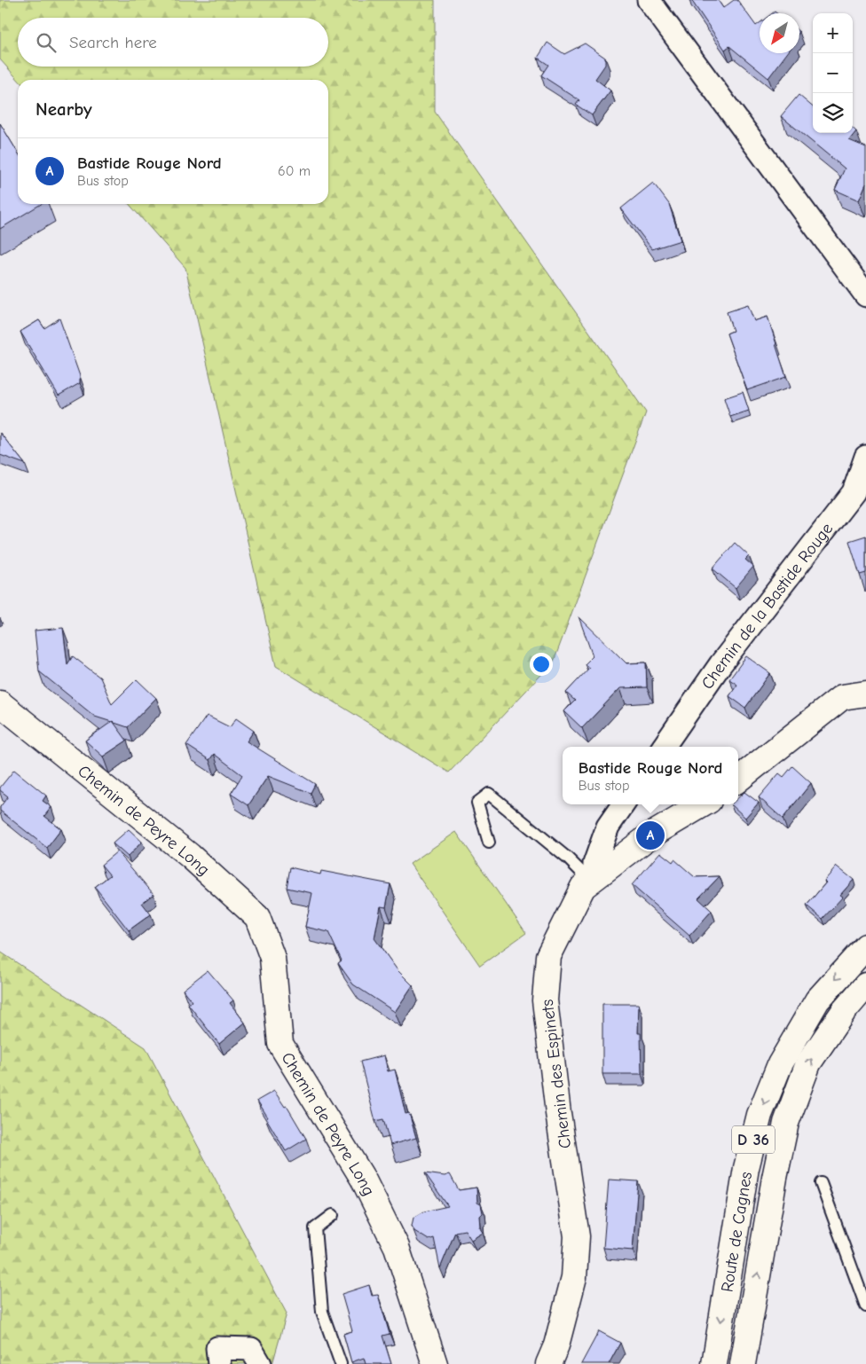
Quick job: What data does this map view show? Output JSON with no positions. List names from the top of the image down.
{
  "streets": {
    "street": [
      "Chemin de la Bastide Rouge",
      "Chemin de Peyre Long",
      "Chemin des Espinets",
      "D 36",
      "Route de Cagnes"
    ]
  },
  "north": "bottom left",
  "page": {
    "map_buttons": ["+", "−"],
    "search": "Search here",
    "heading": "Nearby",
    "list": [
      {
        "mark": "A",
        "name": "Bastide Rouge Nord",
        "note": "Bus stop",
        "value": "60 m"
      }
    ],
    "popup": ["Bastide Rouge Nord", "Bus stop"],
    "pins": "A"
  }
}
